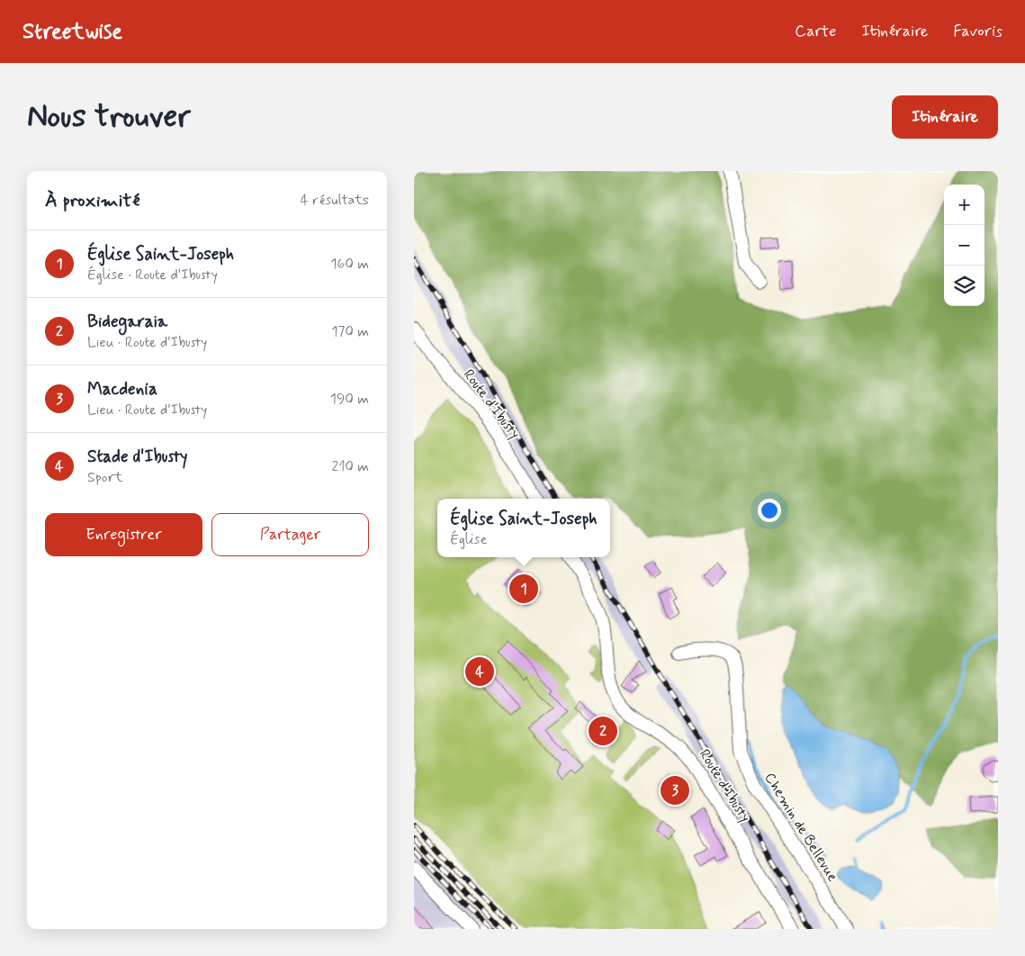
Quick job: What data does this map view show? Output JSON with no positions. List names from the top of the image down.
{
  "streets": {
    "street": ["Route d'Ibusty", "Chemin de Bellevue"]
  },
  "page": {
    "header": "Streetwise",
    "nav": ["Carte", "Itinéraire", "Favoris"],
    "buttons": [
      "Itinéraire",
      ["Enregistrer", "Partager"]
    ],
    "title": "Nous trouver",
    "heading": ["À proximité", "4 résultats"],
    "map_buttons": ["+", "−"],
    "list": [
      {
        "mark": "1",
        "name": "Église Saint-Joseph",
        "note": "Église · Route d'Ibusty",
        "value": "160 m"
      },
      {
        "mark": "2",
        "name": "Bidegaraia",
        "note": "Lieu · Route d'Ibusty",
        "value": "170 m"
      },
      {
        "mark": "3",
        "name": "Macdenia",
        "note": "Lieu · Route d'Ibusty",
        "value": "190 m"
      },
      {
        "mark": "4",
        "name": "Stade d'Ibusty",
        "note": "Sport",
        "value": "210 m"
      }
    ],
    "popup": ["Église Saint-Joseph", "Église"],
    "pins": [
      "1",
      "4",
      "2",
      "3"
    ]
  }
}
